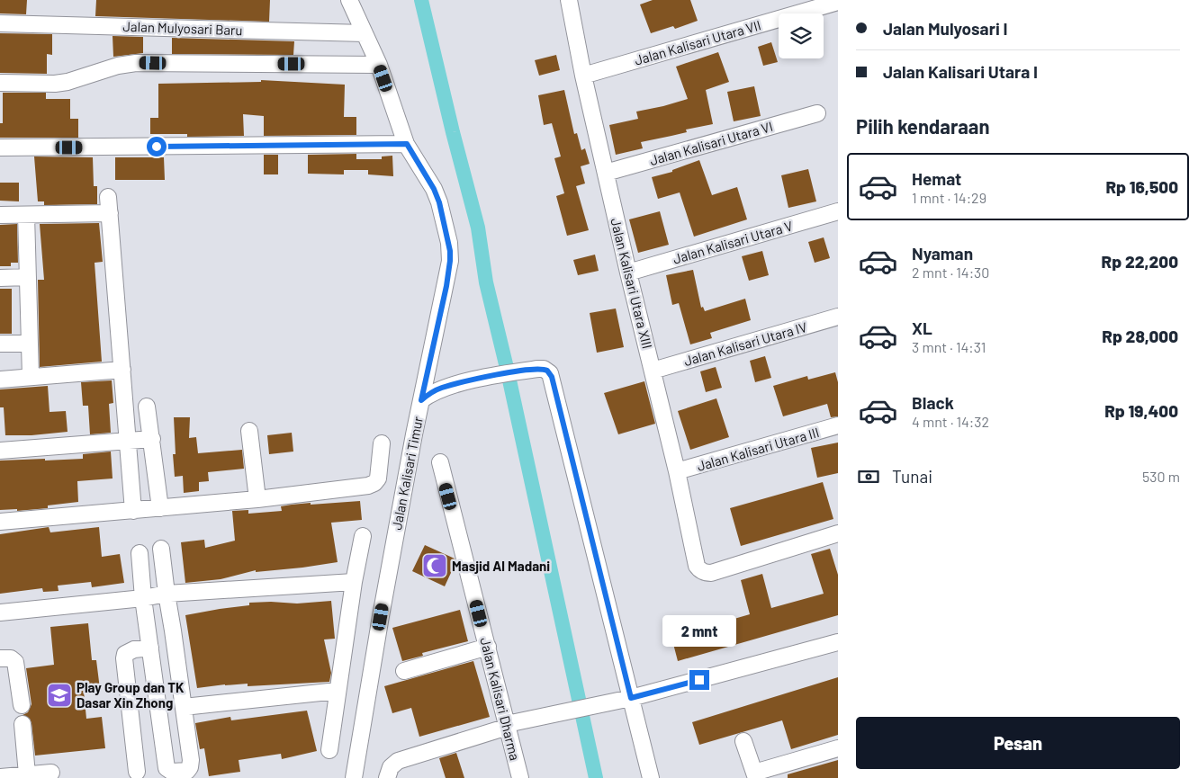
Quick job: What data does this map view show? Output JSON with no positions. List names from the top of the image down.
{
  "streets": {
    "street": [
      "Jalan Mulyosari Baru",
      "Jalan Kalisari Utara VII",
      "Jalan Kalisari Utara VI",
      "Jalan Kalisari Utara V",
      "Jalan Kalisari Utara XIII",
      "Jalan Kalisari Utara IV",
      "Jalan Kalisari Utara III",
      "Jalan Kalisari Timur",
      "Jalan Kalisari Dharma"
    ]
  },
  "crossings": [
    ["Jalan Mulyosari Baru", "Jalan Kalisari Timur"],
    ["Jalan Kalisari Utara VII", "Jalan Kalisari Utara XIII"],
    ["Jalan Kalisari Utara VI", "Jalan Kalisari Utara XIII"],
    ["Jalan Kalisari Utara V", "Jalan Kalisari Utara XIII"],
    ["Jalan Kalisari Utara XIII", "Jalan Kalisari Utara IV"],
    ["Jalan Kalisari Utara XIII", "Jalan Kalisari Utara III"]
  ],
  "places": {
    "mosque": ["Masjid Al Madani"],
    "school or university": ["Play Group dan TK Dasar Xin Zhong"]
  },
  "page": {
    "banner": ["Jalan Mulyosari I", "Jalan Kalisari Utara I"],
    "heading": "Pilih kendaraan",
    "list": [
      {
        "name": "Hemat",
        "note": "1 mnt · 14:29",
        "value": "Rp 16,500"
      },
      {
        "name": "Nyaman",
        "note": "2 mnt · 14:30",
        "value": "Rp 22,200"
      },
      {
        "name": "XL",
        "note": "3 mnt · 14:31",
        "value": "Rp 28,000"
      },
      {
        "name": "Black",
        "note": "4 mnt · 14:32",
        "value": "Rp 19,400"
      }
    ],
    "pay": ["Tunai", "530 m"],
    "bubble": "2 mnt",
    "buttons": "Pesan"
  }
}
